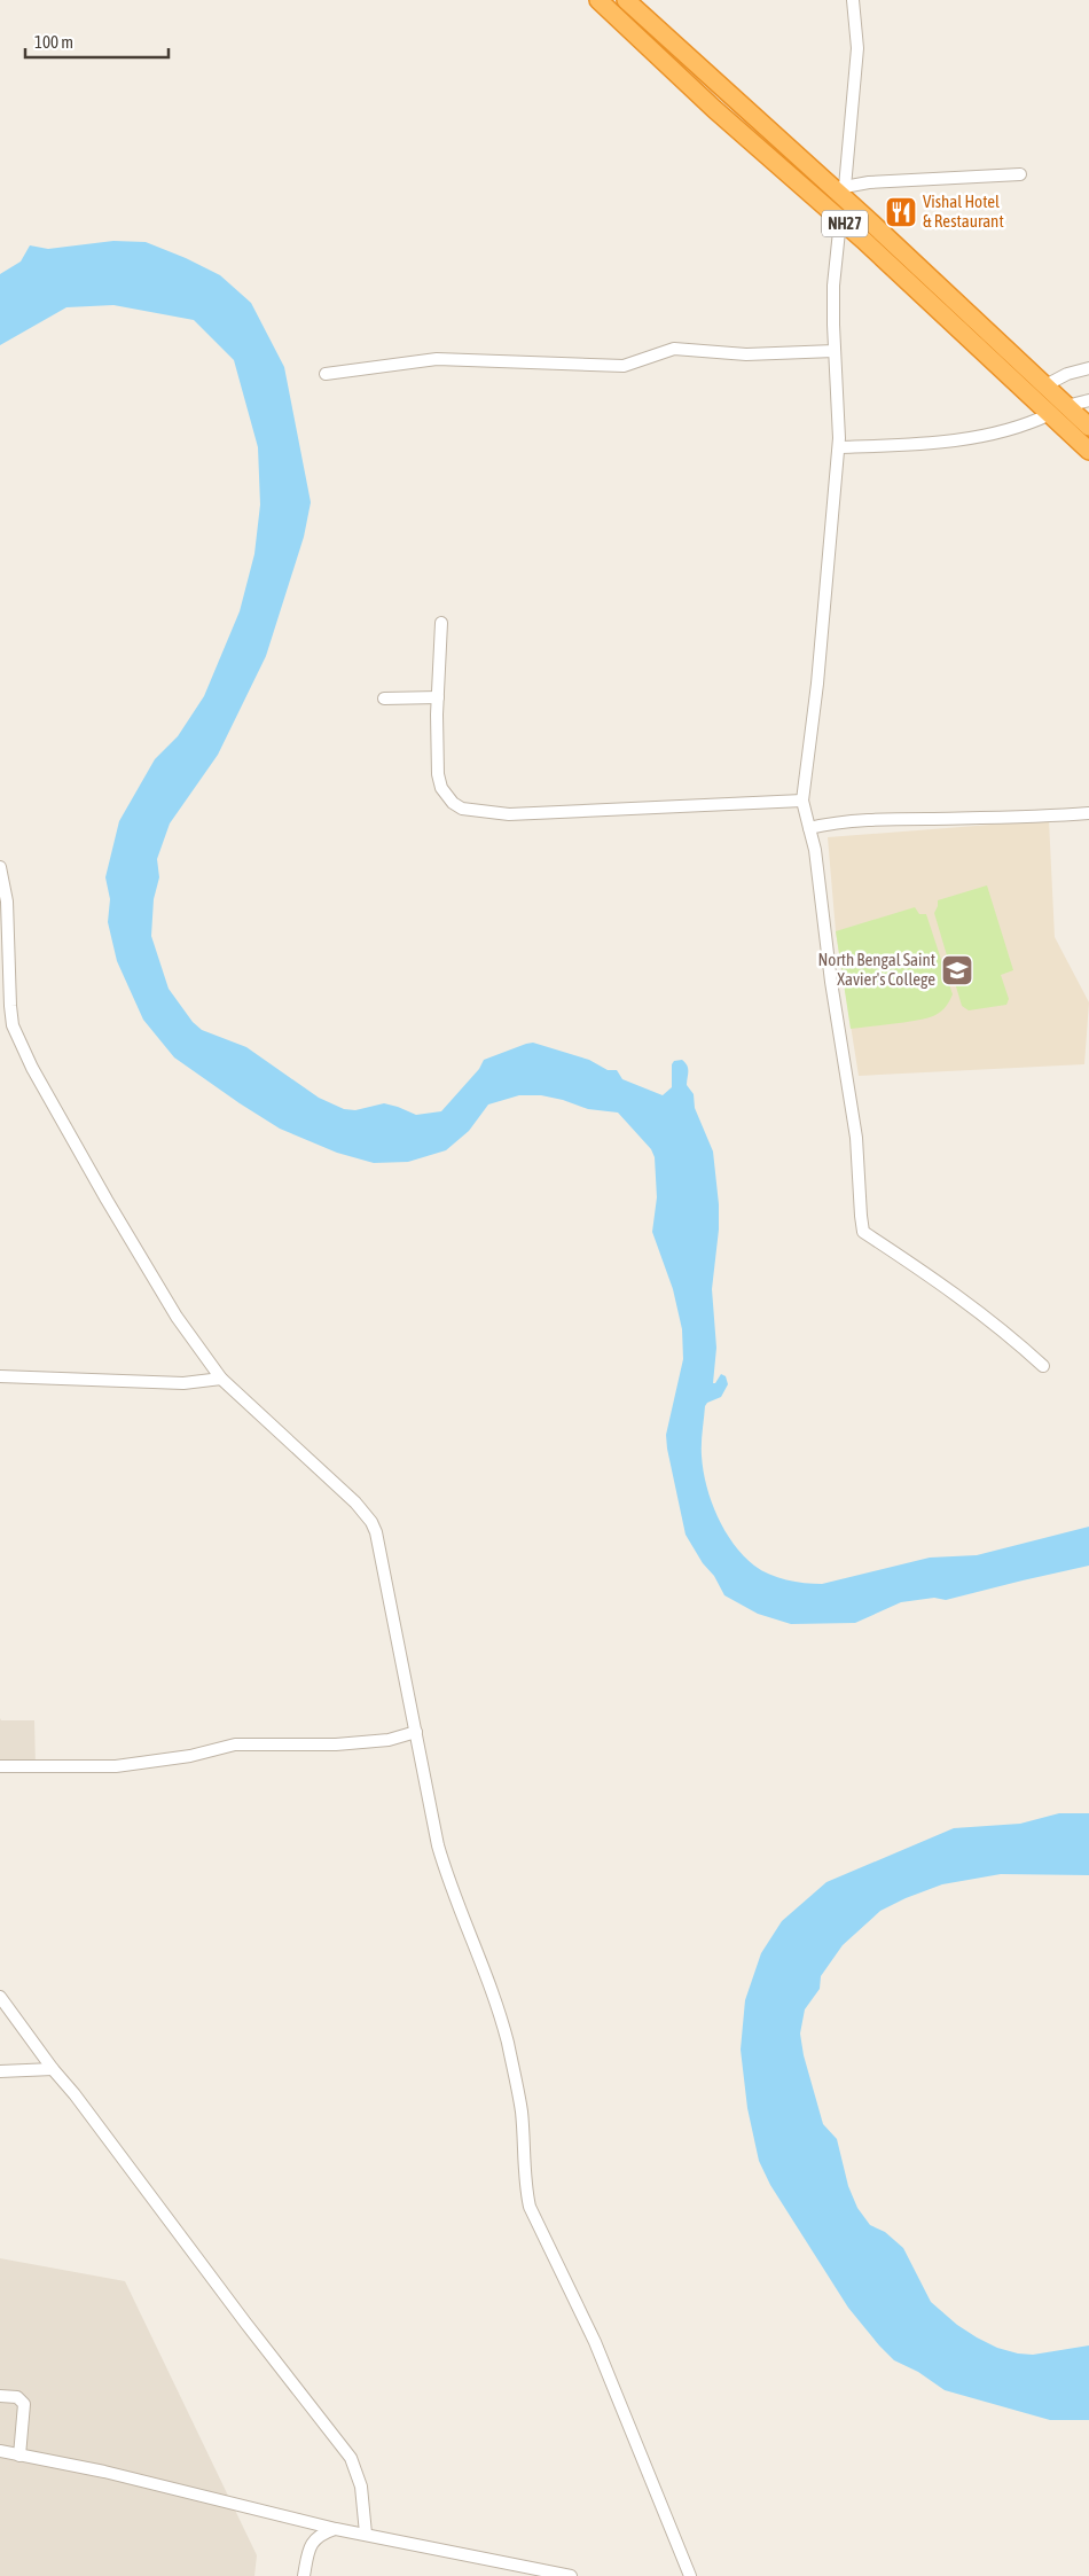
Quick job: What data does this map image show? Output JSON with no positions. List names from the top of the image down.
{
  "streets": {
    "highway": ["NH27"]
  },
  "places": {
    "restaurant": ["Vishal Hotel & Restaurant"],
    "school or university": ["North Bengal Saint Xavier's College"]
  },
  "scale_bar": "100 m"
}
